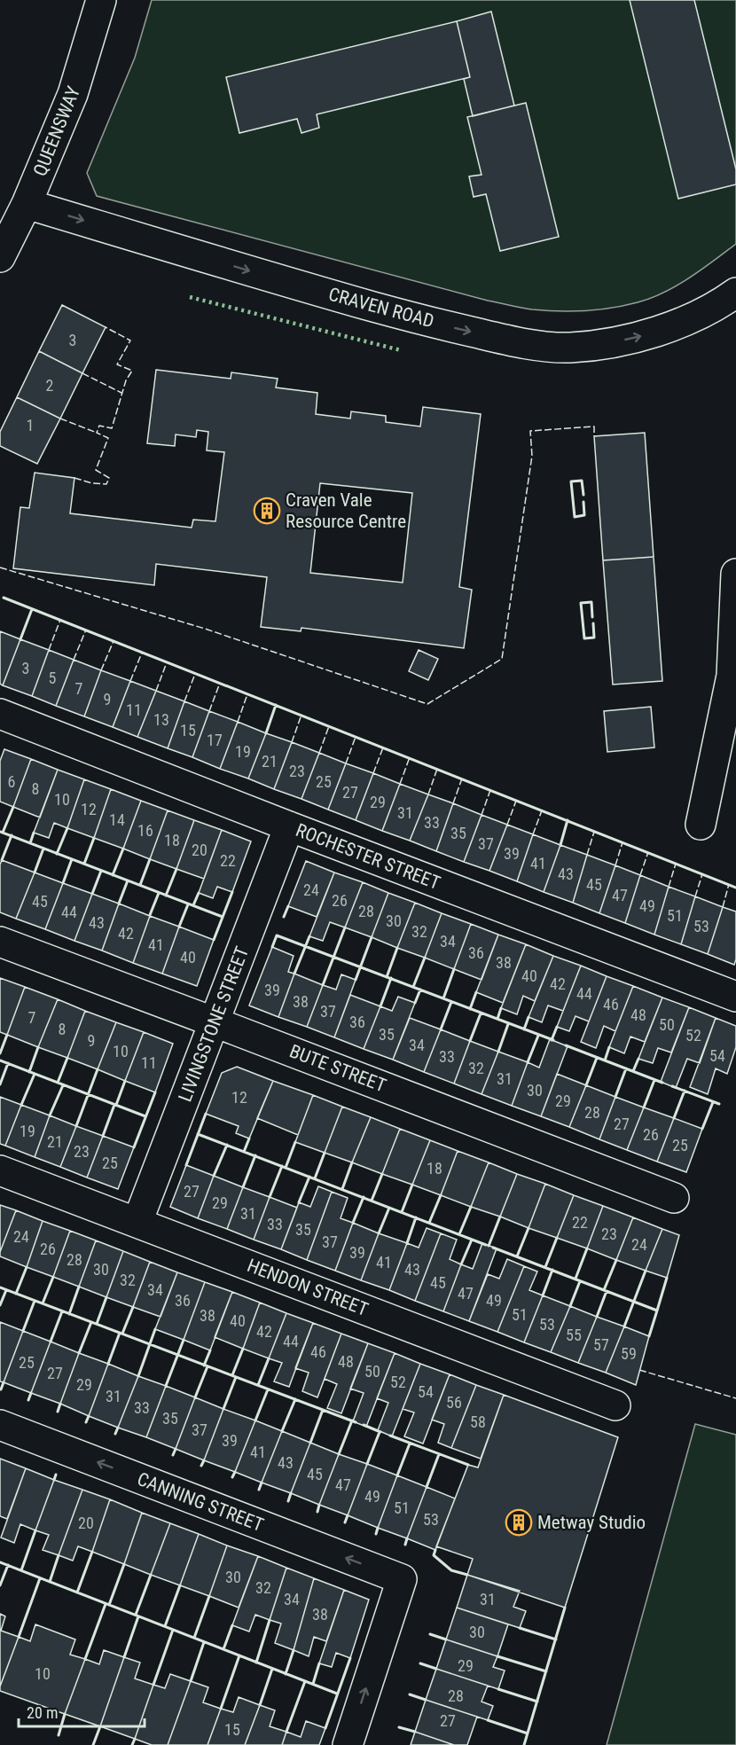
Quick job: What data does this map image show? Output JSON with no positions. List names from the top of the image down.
{
  "streets": {
    "street": [
      "QUEENSWAY",
      "CRAVEN ROAD",
      "ROCHESTER STREET",
      "LIVINGSTONE STREET",
      "BUTE STREET",
      "HENDON STREET",
      "CANNING STREET"
    ]
  },
  "crossings": [
    ["QUEENSWAY", "CRAVEN ROAD"],
    ["ROCHESTER STREET", "LIVINGSTONE STREET"],
    ["LIVINGSTONE STREET", "BUTE STREET"],
    ["LIVINGSTONE STREET", "HENDON STREET"]
  ],
  "one_way": ["CRAVEN ROAD"],
  "places": {
    "building": ["Craven Vale Resource Centre", "Metway Studio"]
  },
  "house_numbers": [
    "3",
    "2",
    "1",
    "3",
    "5",
    "7",
    "9",
    "11",
    "13",
    "15",
    "17",
    "19",
    "21",
    "23",
    "6",
    "25",
    "8",
    "27",
    "10",
    "29",
    "12",
    "31",
    "14",
    "33",
    "16",
    "35",
    "18",
    "37",
    "20",
    "39",
    "22",
    "41",
    "43",
    "45",
    "24",
    "47",
    "26",
    "45",
    "49",
    "28",
    "44",
    "51",
    "30",
    "43",
    "53",
    "32",
    "42",
    "34",
    "41",
    "36",
    "40",
    "38",
    "40",
    "42",
    "39",
    "44",
    "38",
    "46",
    "37",
    "48",
    "7",
    "36",
    "50",
    "8",
    "35",
    "52",
    "9",
    "34",
    "10",
    "54",
    "33",
    "11",
    "32",
    "31",
    "30",
    "12",
    "29",
    "28",
    "27",
    "19",
    "26",
    "21",
    "25",
    "23",
    "25",
    "18",
    "27",
    "29",
    "31",
    "22",
    "33",
    "35",
    "23",
    "24",
    "37",
    "24",
    "26",
    "39",
    "28",
    "41",
    "30",
    "43",
    "32",
    "45",
    "34",
    "47",
    "36",
    "49",
    "51",
    "38",
    "40",
    "53",
    "42",
    "55",
    "44",
    "57",
    "46",
    "59",
    "48",
    "25",
    "50",
    "27",
    "52",
    "29",
    "54",
    "31",
    "56",
    "33",
    "35",
    "58",
    "37",
    "39",
    "41",
    "43",
    "45",
    "47",
    "49",
    "51",
    "53",
    "20",
    "30",
    "32",
    "34",
    "31",
    "38",
    "30",
    "29",
    "10",
    "28",
    "27",
    "15"
  ],
  "scale_bar": "20 m"
}
